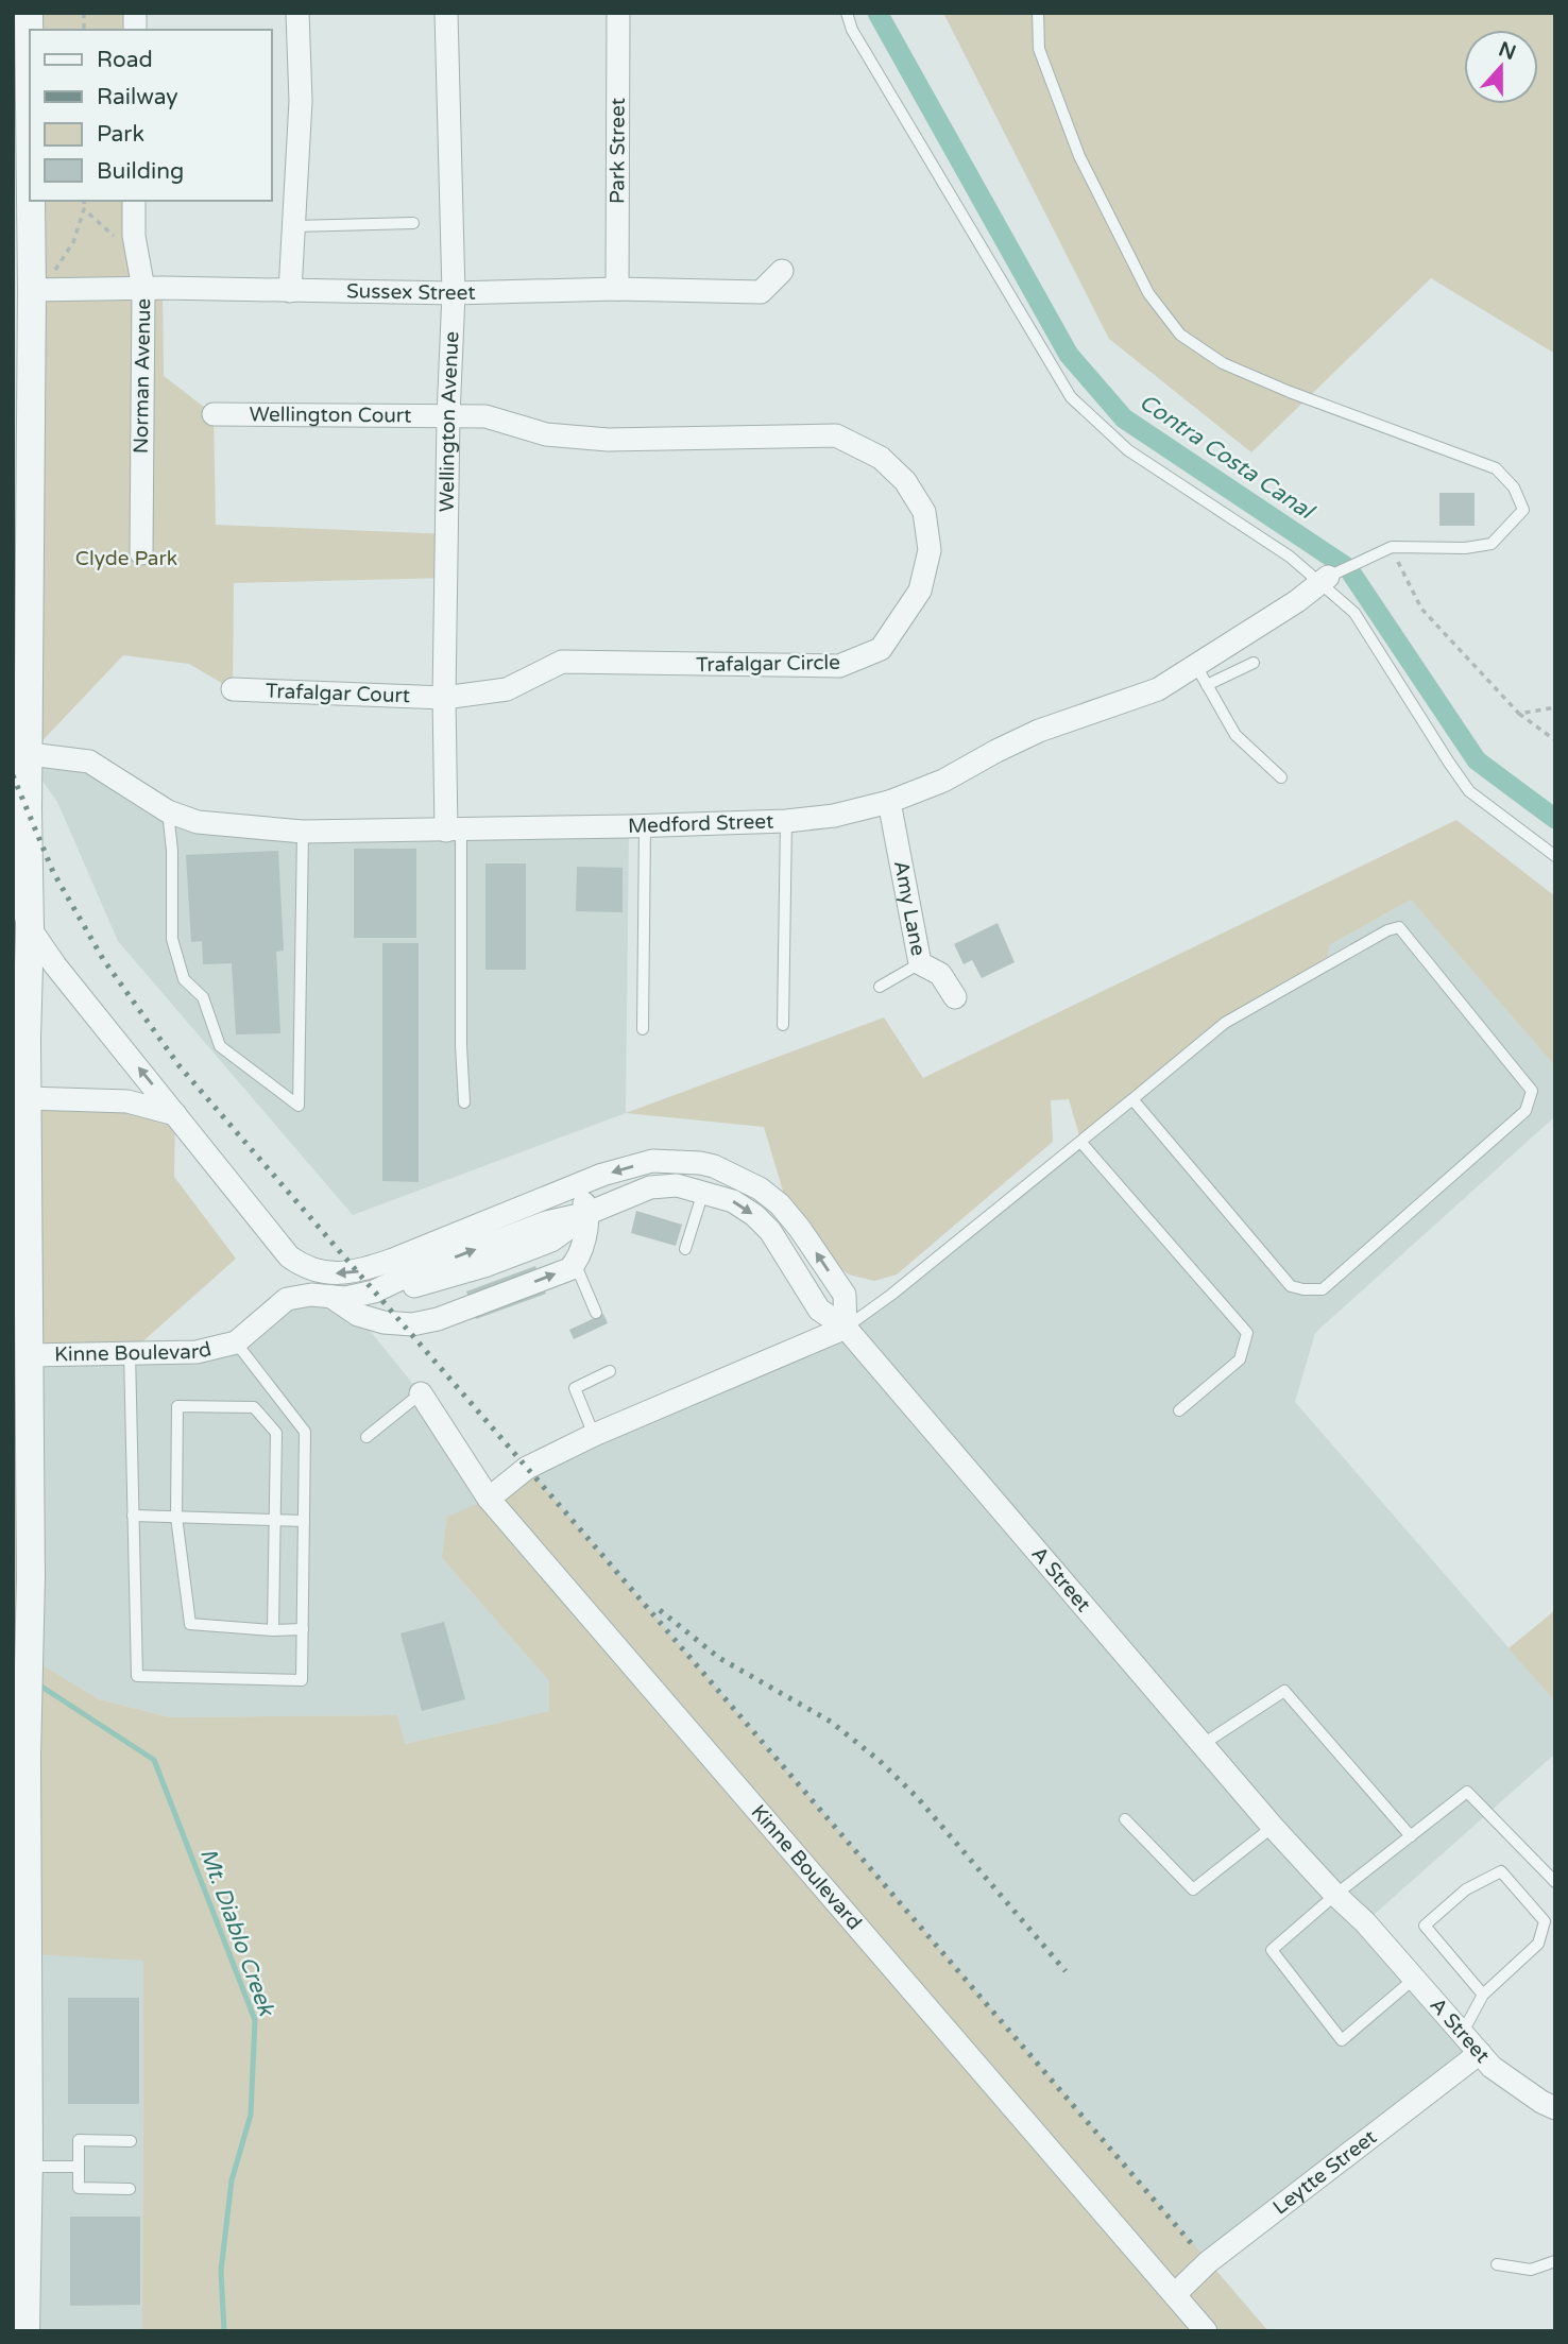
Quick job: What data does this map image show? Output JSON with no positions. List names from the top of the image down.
{
  "streets": {
    "street": [
      "Park Street",
      "Sussex Street",
      "Norman Avenue",
      "Wellington Court",
      "Wellington Avenue",
      "Trafalgar Circle",
      "Trafalgar Court",
      "Medford Street",
      "Amy Lane",
      "Kinne Boulevard",
      "A Street",
      "Leytte Street"
    ]
  },
  "crossings": [
    ["Park Street", "Sussex Street"],
    ["Sussex Street", "Norman Avenue"],
    ["Sussex Street", "Wellington Avenue"],
    ["Wellington Court", "Wellington Avenue"],
    ["Wellington Court", "Trafalgar Circle"],
    ["Wellington Avenue", "Trafalgar Circle"],
    ["Wellington Avenue", "Trafalgar Court"],
    ["Wellington Avenue", "Medford Street"],
    ["Trafalgar Circle", "Trafalgar Court"],
    ["Medford Street", "Amy Lane"],
    ["Kinne Boulevard", "Leytte Street"],
    ["A Street", "Leytte Street"]
  ],
  "water": ["Contra Costa Canal", "Mt. Diablo Creek"],
  "parks": ["Clyde Park"],
  "legend": [
    "Road",
    "Railway",
    "Park",
    "Building"
  ],
  "north": "top"
}
